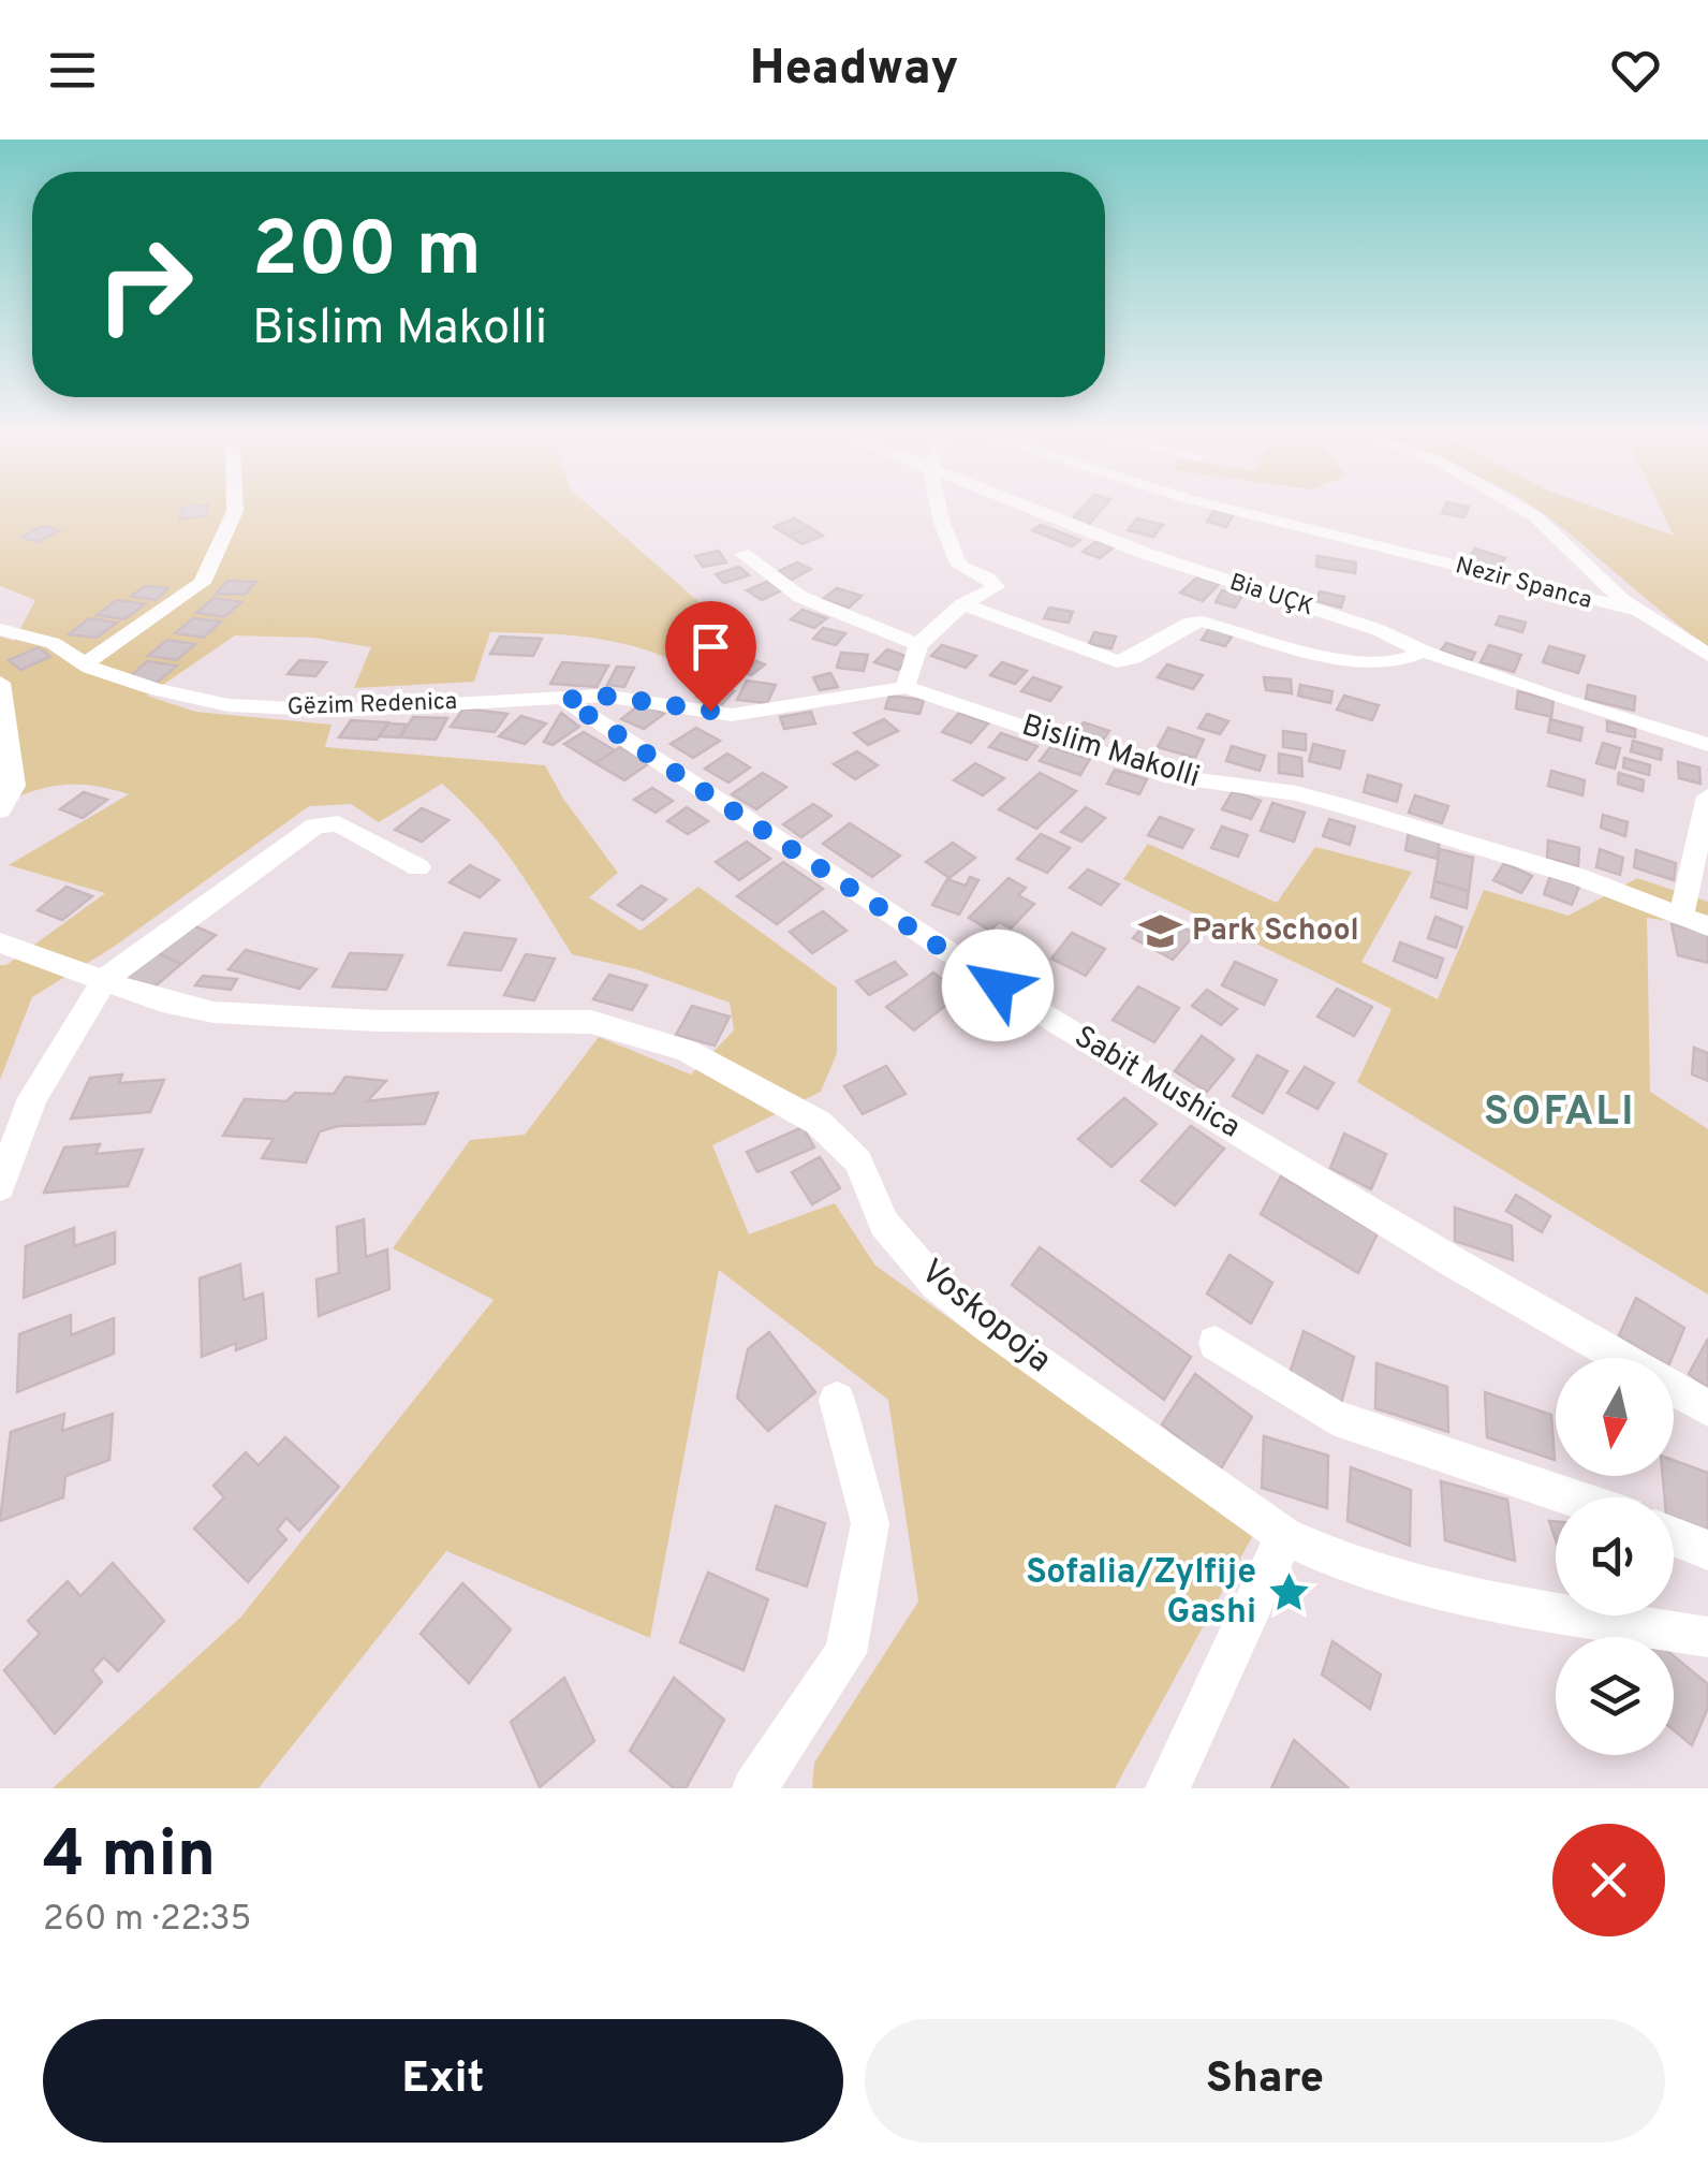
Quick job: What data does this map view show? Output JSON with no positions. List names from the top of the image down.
{
  "streets": {
    "street": [
      "Nezir Spanca",
      "Bia UÇK",
      "Gëzim Redenica",
      "Bislim Makolli",
      "Sabit Mushica",
      "Voskopoja"
    ]
  },
  "crossings": [
    ["Gëzim Redenica", "Bislim Makolli"],
    ["Gëzim Redenica", "Sabit Mushica"],
    ["Bislim Makolli", "Sabit Mushica"]
  ],
  "districts": ["SOFALI"],
  "places": {
    "school or university": ["Park School"],
    "place": ["Sofalia/Zylfije Gashi"]
  },
  "north": "bottom",
  "page": {
    "header": "Headway",
    "turn": ["200 m", "Bislim Makolli"],
    "heading": ["4 min", "260 m · 22:35"],
    "buttons": ["Exit", "Share"]
  }
}
